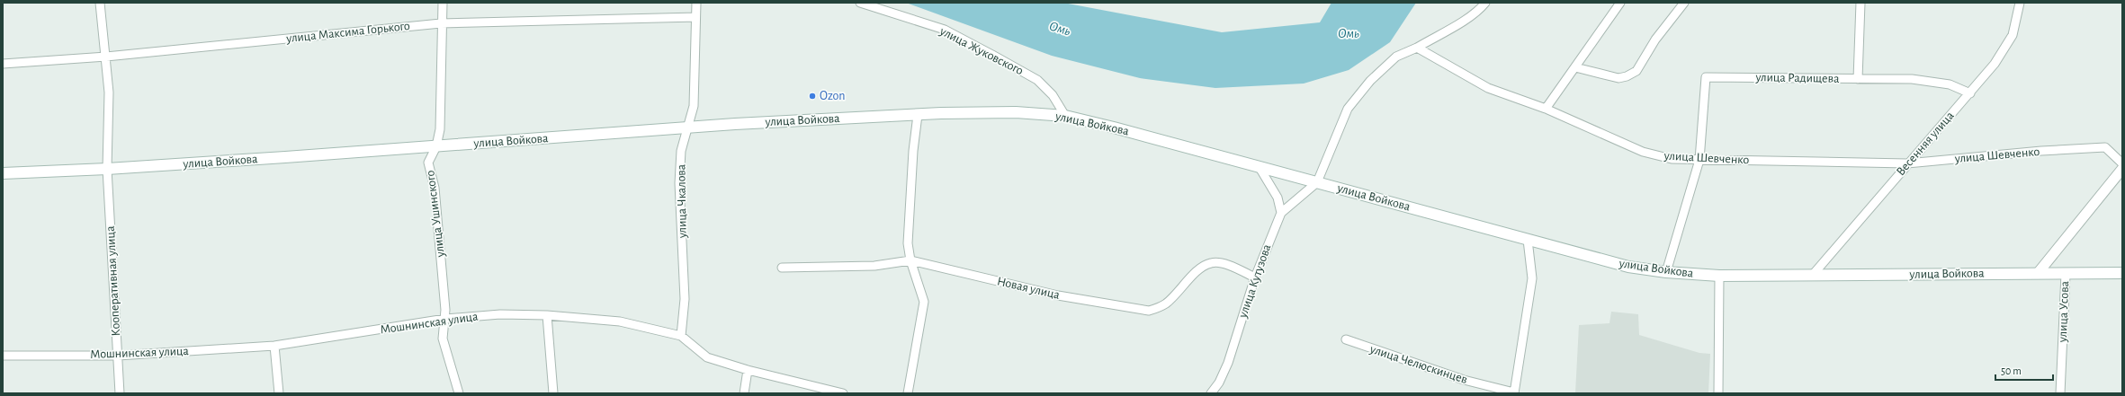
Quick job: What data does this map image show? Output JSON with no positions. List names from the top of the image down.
{
  "streets": {
    "main road": ["улица Войкова"],
    "street": [
      "улица Максима Горького",
      "улица Жуковского",
      "улица Радищева",
      "Весенняя улица",
      "улица Шевченко",
      "улица Чкалова",
      "улица Ушинского",
      "Кооперативная улица",
      "улица Кутузова",
      "Новая улица",
      "улица Усова",
      "Мошнинская улица",
      "улица Челюскинцев"
    ]
  },
  "crossings": [
    ["улица Максима Горького", "улица Чкалова"],
    ["улица Максима Горького", "улица Ушинского"],
    ["улица Максима Горького", "Кооперативная улица"],
    ["улица Жуковского", "улица Войкова"],
    ["улица Радищева", "Весенняя улица"],
    ["улица Радищева", "улица Шевченко"],
    ["улица Войкова", "Весенняя улица"],
    ["улица Войкова", "улица Чкалова"],
    ["улица Войкова", "улица Ушинского"],
    ["улица Войкова", "Кооперативная улица"],
    ["улица Войкова", "улица Кутузова"],
    ["улица Войкова", "улица Усова"],
    ["Весенняя улица", "улица Шевченко"],
    ["улица Чкалова", "Мошнинская улица"],
    ["улица Ушинского", "Мошнинская улица"],
    ["Кооперативная улица", "Мошнинская улица"],
    ["улица Кутузова", "Новая улица"]
  ],
  "water": ["Омь"],
  "places": ["Ozon"],
  "scale_bar": "50 m"
}
